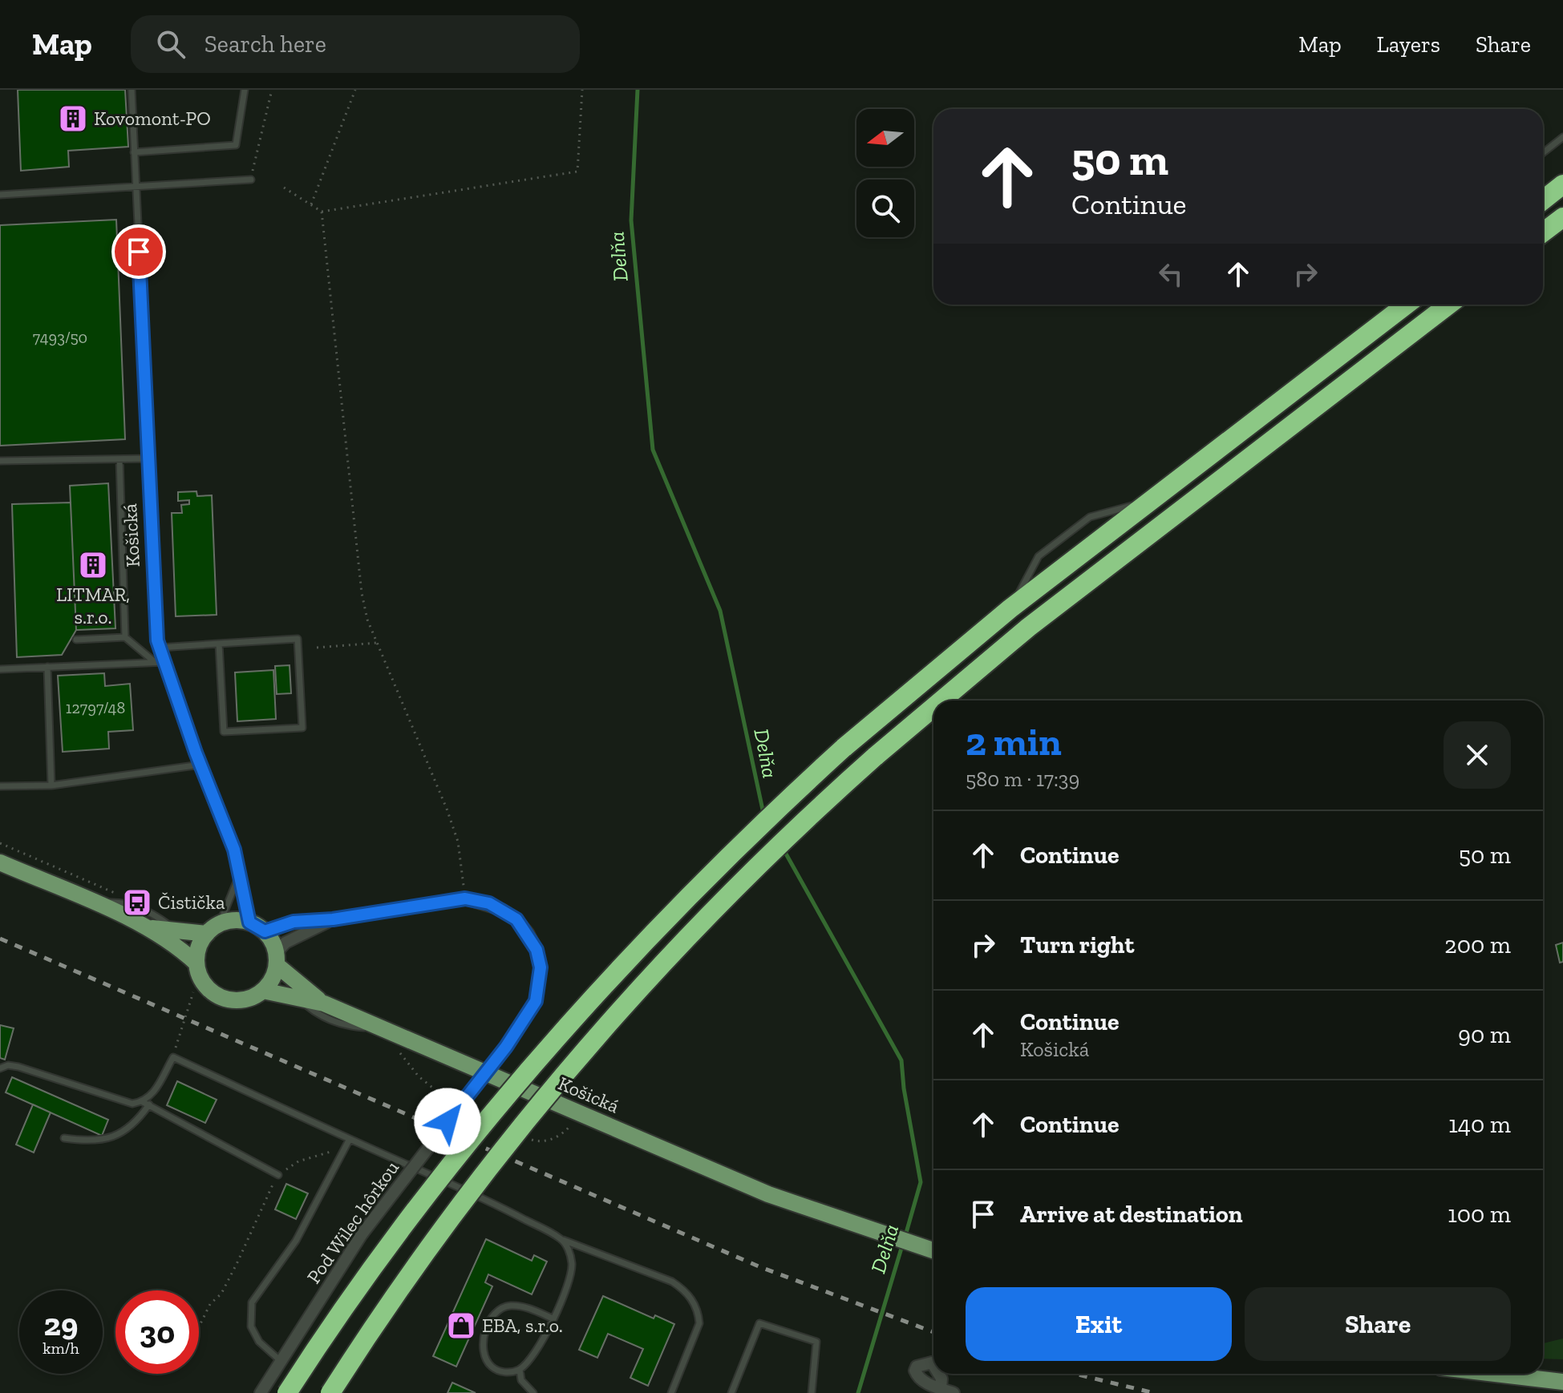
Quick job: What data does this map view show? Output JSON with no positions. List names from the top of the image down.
{
  "streets": {
    "main road": ["Košická"],
    "street": ["Pod Wilec hôrkou"]
  },
  "water": ["Delňa"],
  "places": {
    "building": ["Kovomont-PO", "LITMAR, s.r.o."],
    "bus stop": ["Čistička"],
    "shop": ["EBA, s.r.o."]
  },
  "house_numbers": ["7493/50", "12797/48"],
  "north": "left",
  "page": {
    "header": "Map",
    "search": "Search here",
    "nav": ["Map", "Layers", "Share"],
    "turn": ["50 m", "Continue"],
    "heading": ["2 min", "580 m · 17:39"],
    "list": [
      {
        "name": "Continue",
        "value": "50 m"
      },
      {
        "name": "Turn right",
        "value": "200 m"
      },
      {
        "name": "Continue",
        "note": "Košická",
        "value": "90 m"
      },
      {
        "name": "Continue",
        "value": "140 m"
      },
      {
        "name": "Arrive at destination",
        "value": "100 m"
      }
    ],
    "buttons": ["Exit", "Share"],
    "speed": "29 km/h",
    "limit": "30"
  }
}
